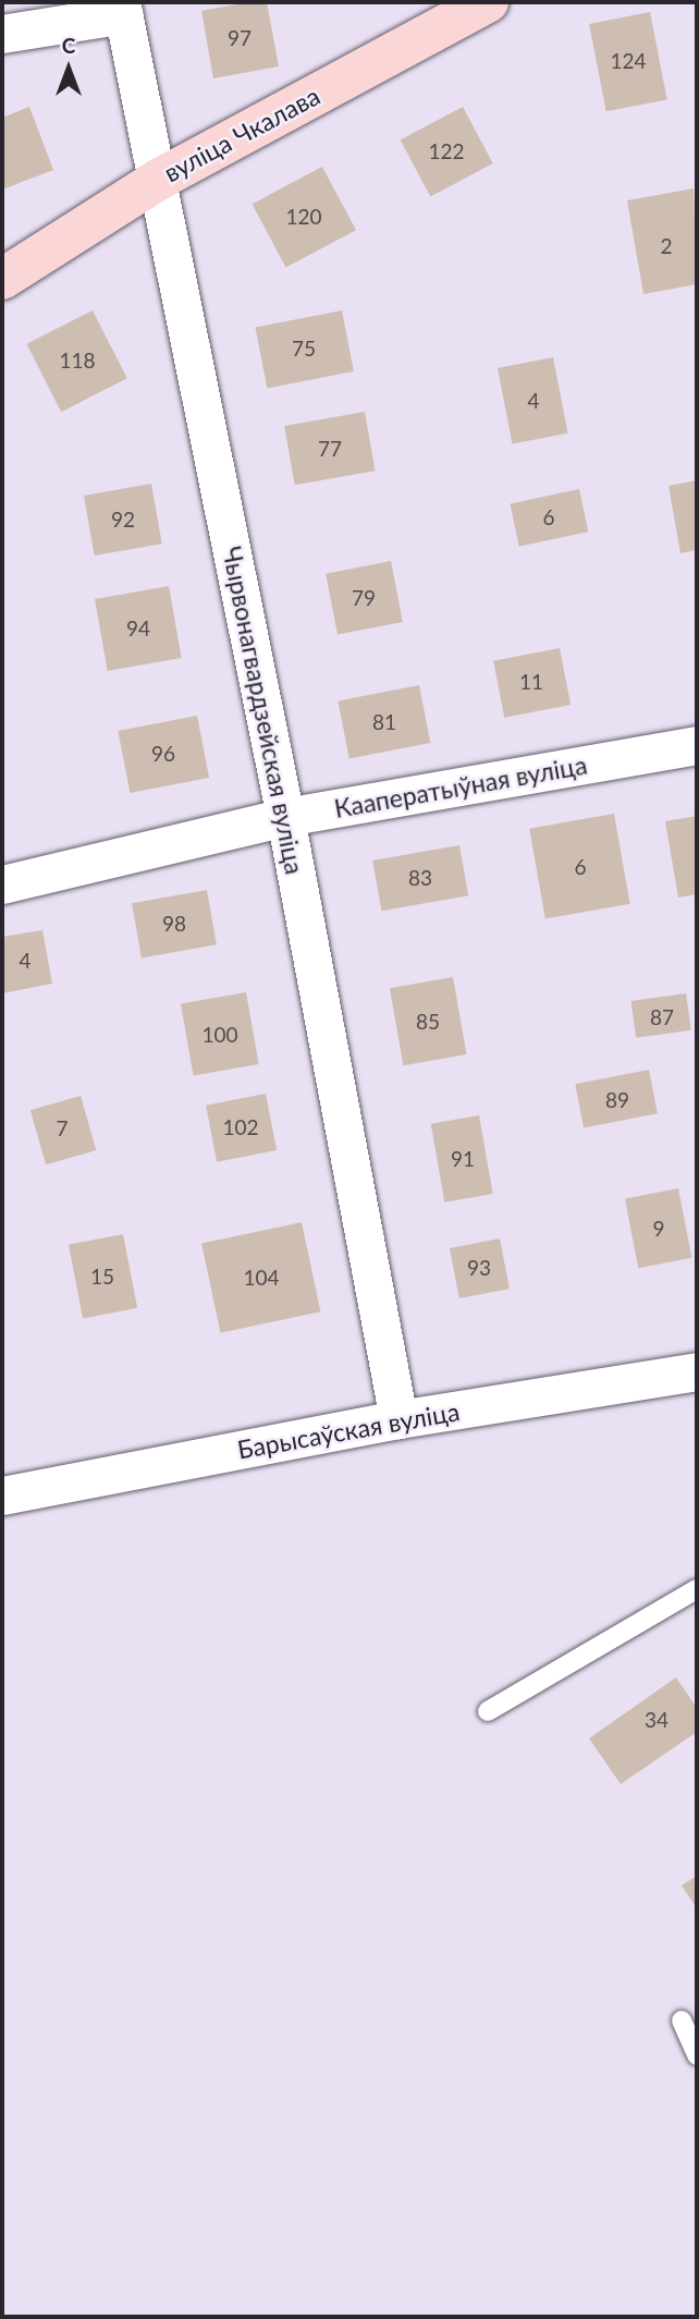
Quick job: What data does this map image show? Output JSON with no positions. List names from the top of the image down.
{
  "streets": {
    "main road": ["вуліца Чкалава"],
    "street": ["Чырвонагвардзейская вуліца", "Кааператыўная вуліца", "Барысаўская вуліца"]
  },
  "crossings": [
    ["вуліца Чкалава", "Чырвонагвардзейская вуліца"],
    ["Чырвонагвардзейская вуліца", "Кааператыўная вуліца"],
    ["Чырвонагвардзейская вуліца", "Барысаўская вуліца"]
  ],
  "house_numbers": [
    "97",
    "124",
    "122",
    "120",
    "2",
    "75",
    "118",
    "4",
    "77",
    "6",
    "92",
    "79",
    "94",
    "11",
    "81",
    "96",
    "6",
    "83",
    "98",
    "4",
    "87",
    "85",
    "100",
    "89",
    "102",
    "7",
    "91",
    "9",
    "93",
    "15",
    "104",
    "34"
  ],
  "north": "top"
}
